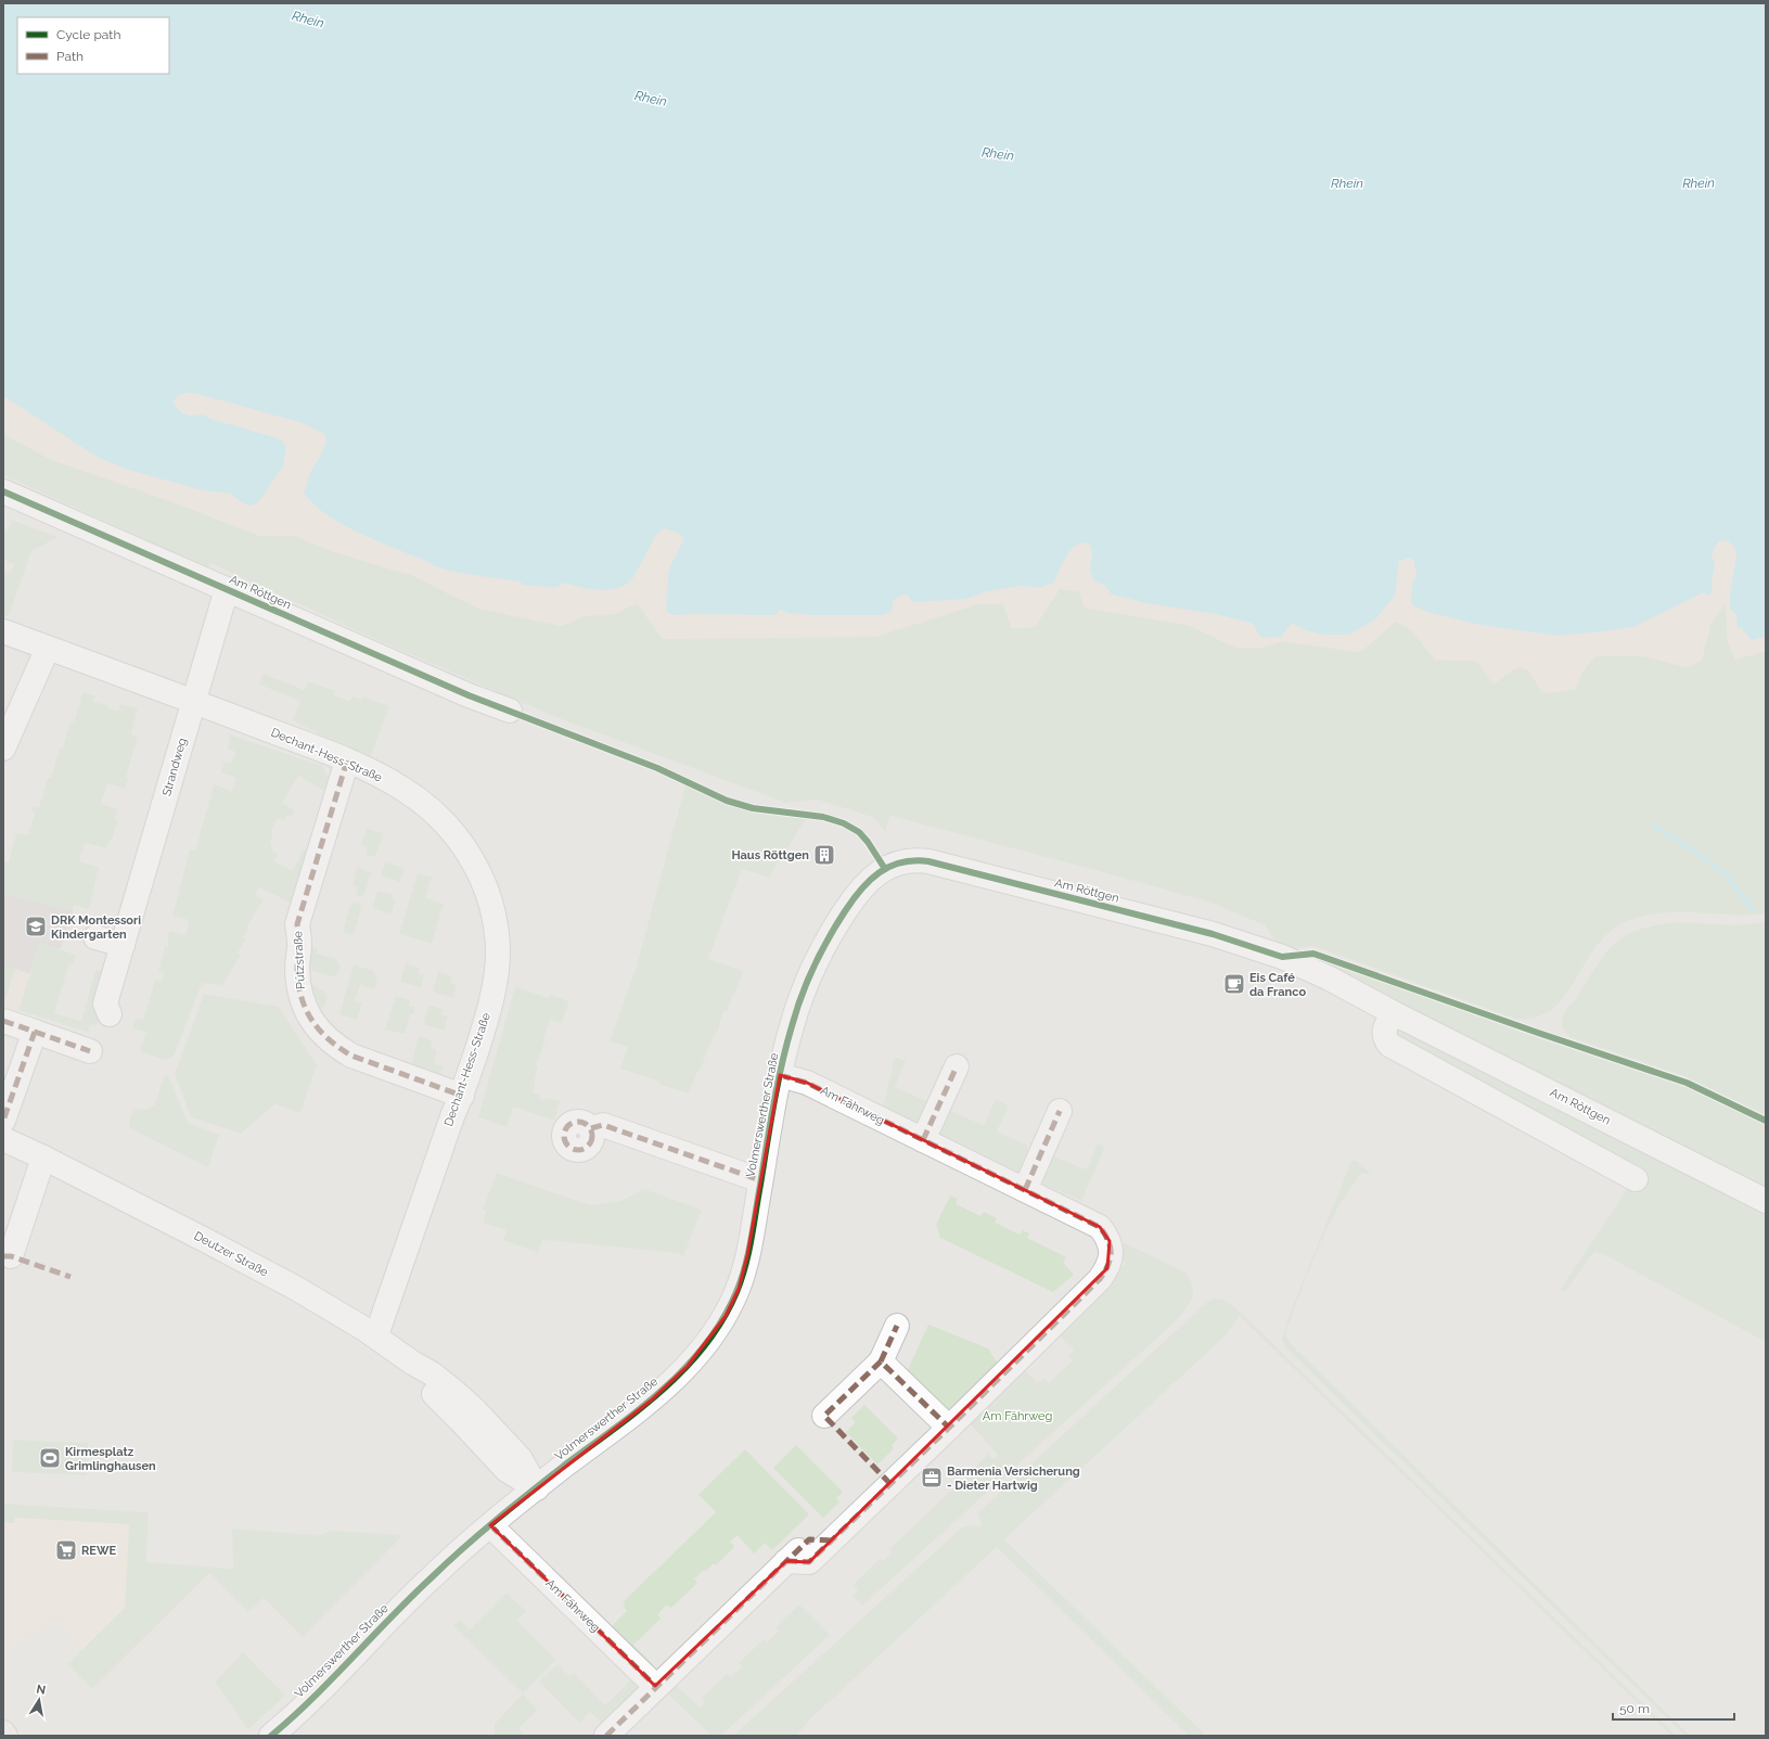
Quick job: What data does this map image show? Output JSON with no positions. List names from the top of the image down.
{
  "streets": {
    "street": [
      "Am Röttgen",
      "Dechant-Hess-Straße",
      "Strandweg",
      "Pützstraße",
      "Am Fährweg",
      "Volmerswerther Straße",
      "Deutzer Straße"
    ]
  },
  "crossings": [
    ["Am Röttgen", "Strandweg"],
    ["Am Röttgen", "Volmerswerther Straße"],
    ["Dechant-Hess-Straße", "Strandweg"],
    ["Dechant-Hess-Straße", "Pützstraße"],
    ["Dechant-Hess-Straße", "Deutzer Straße"],
    ["Am Fährweg", "Volmerswerther Straße"],
    ["Volmerswerther Straße", "Deutzer Straße"]
  ],
  "water": ["Rhein"],
  "parks": ["Am Fährweg"],
  "places": {
    "building": ["Haus Röttgen"],
    "school or university": ["DRK Montessori Kindergarten"],
    "cafe": ["Eis Café da Franco"],
    "sports": ["Kirmesplatz Grimlinghausen"],
    "office": ["Barmenia Versicherung - Dieter Hartwig"],
    "supermarket": ["REWE"]
  },
  "legend": ["Cycle path", "Path"],
  "scale_bar": "50 m",
  "north": "top"
}
